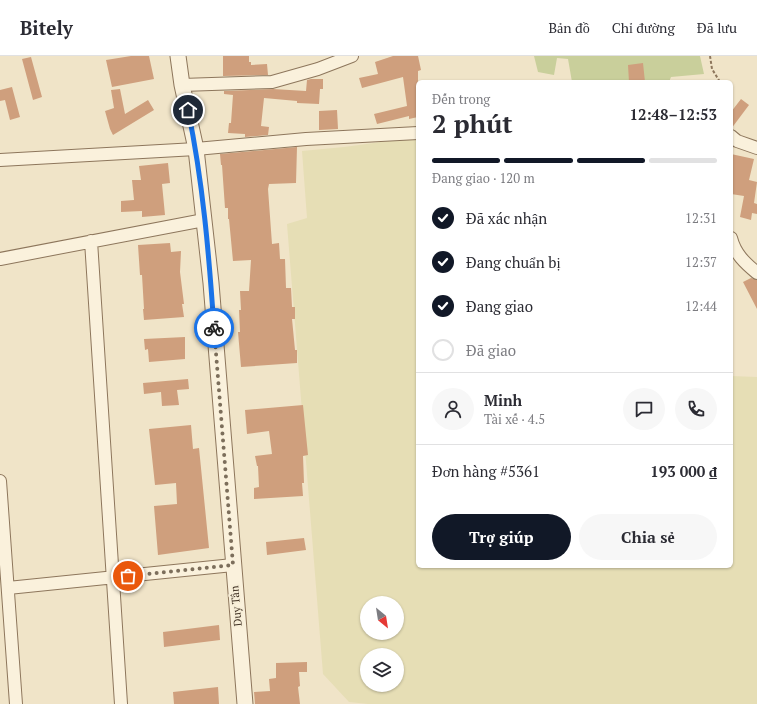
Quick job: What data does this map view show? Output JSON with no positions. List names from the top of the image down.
{
  "streets": {
    "street": ["Duy Tân"]
  },
  "north": "bottom right",
  "page": {
    "header": "Bitely",
    "nav": ["Bản đồ", "Chỉ đường", "Đã lưu"],
    "heading": ["2 phút", "Đến trong", "12:48–12:53"],
    "panel": [
      "Minh",
      "Tài xế · 4.5",
      "Đơn hàng #5361",
      "193 000 ₫"
    ],
    "bar": "Đang giao · 120 m",
    "list": [
      ["Đã xác nhận", "12:31"],
      ["Đang chuẩn bị", "12:37"],
      ["Đang giao", "12:44"],
      "Đã giao"
    ],
    "buttons": ["Trợ giúp", "Chia sẻ"]
  }
}
